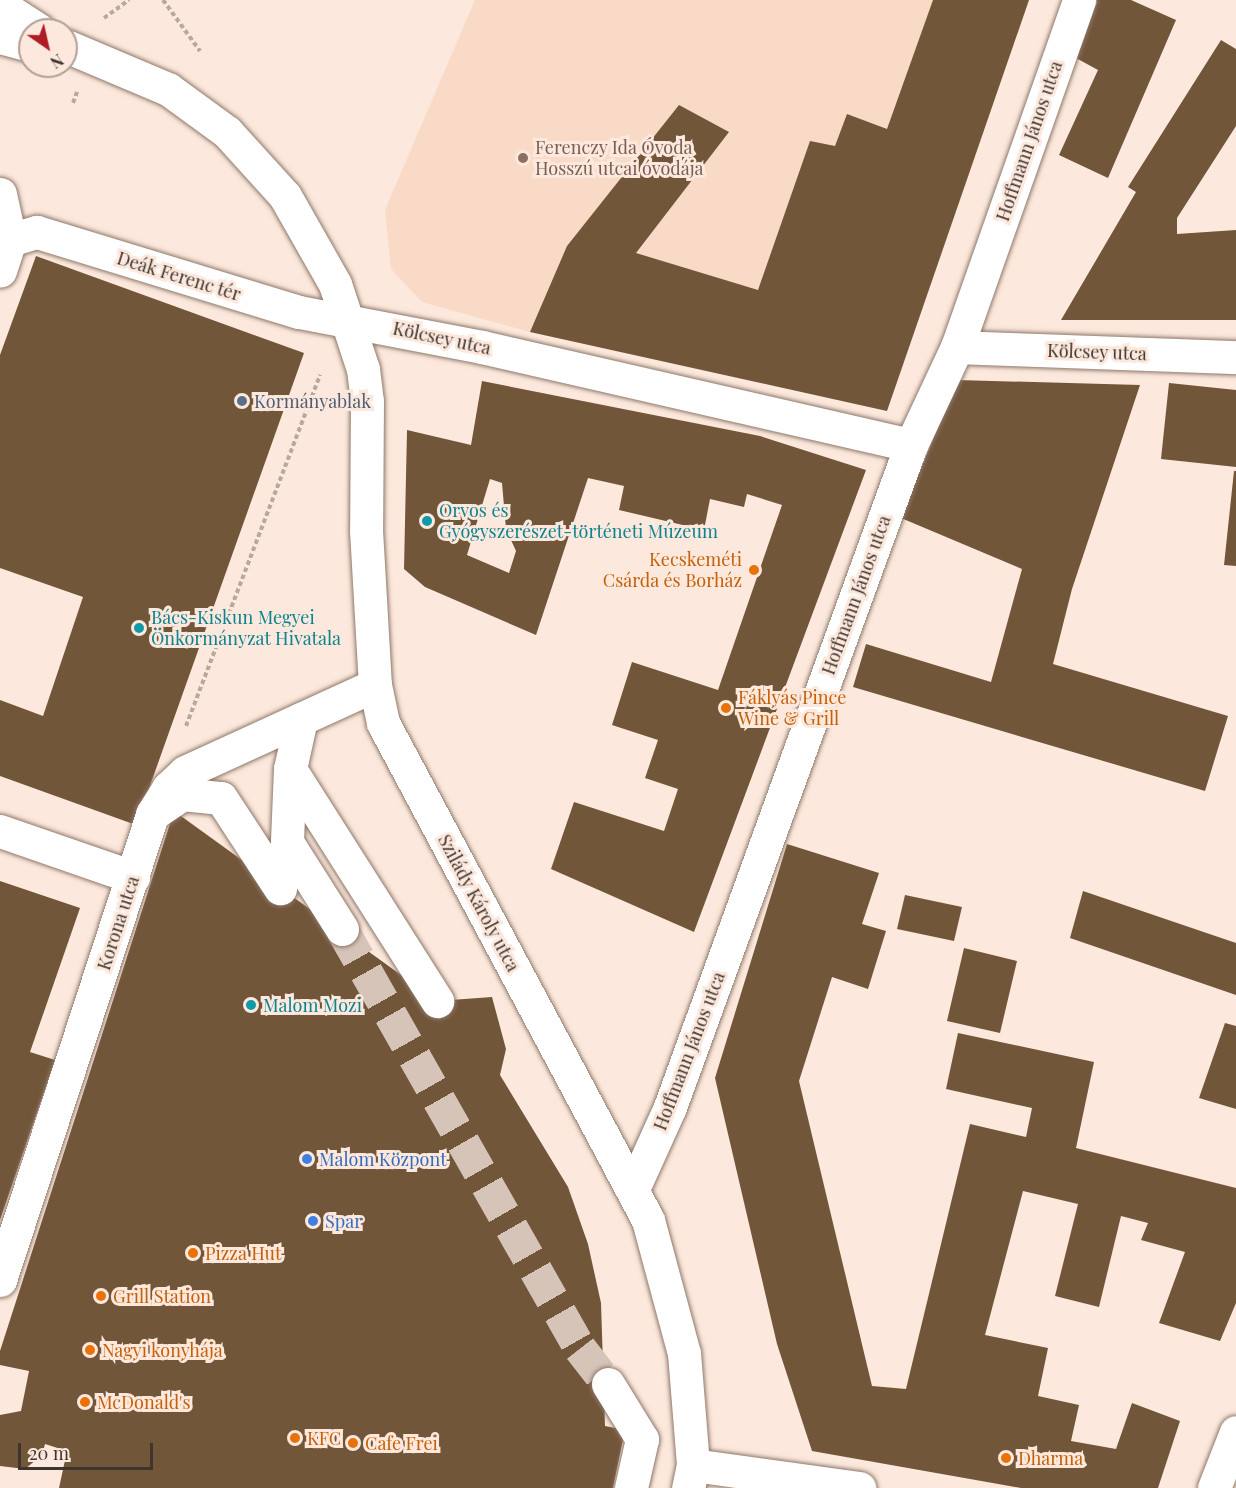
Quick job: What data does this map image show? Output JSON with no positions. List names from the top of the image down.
{
  "streets": {
    "street": [
      "Hoffmann János utca",
      "Deák Ferenc tér",
      "Kölcsey utca",
      "Szilády Károly utca",
      "Korona utca"
    ]
  },
  "crossings": [
    ["Hoffmann János utca", "Kölcsey utca"],
    ["Hoffmann János utca", "Szilády Károly utca"],
    ["Deák Ferenc tér", "Kölcsey utca"],
    ["Deák Ferenc tér", "Szilády Károly utca"],
    ["Kölcsey utca", "Szilády Károly utca"],
    ["Szilády Károly utca", "Korona utca"]
  ],
  "places": [
    "Ferenczy Ida Óvoda Hosszú utcai óvodája",
    "Kormányablak",
    "Orvos és Gyógyszerészet-történeti Múzeum",
    "Kecskeméti Csárda és Borház",
    "Bács-Kiskun Megyei Önkormányzat Hivatala",
    "Fáklyás Pince Wine & Grill",
    "Malom Mozi",
    "Malom Központ",
    "Spar",
    "Pizza Hut",
    "Grill Station",
    "Nagyi konyhája",
    "McDonald's",
    "KFC",
    "Cafe Frei",
    "Dharma"
  ],
  "scale_bar": "20 m",
  "north": "bottom right"
}
